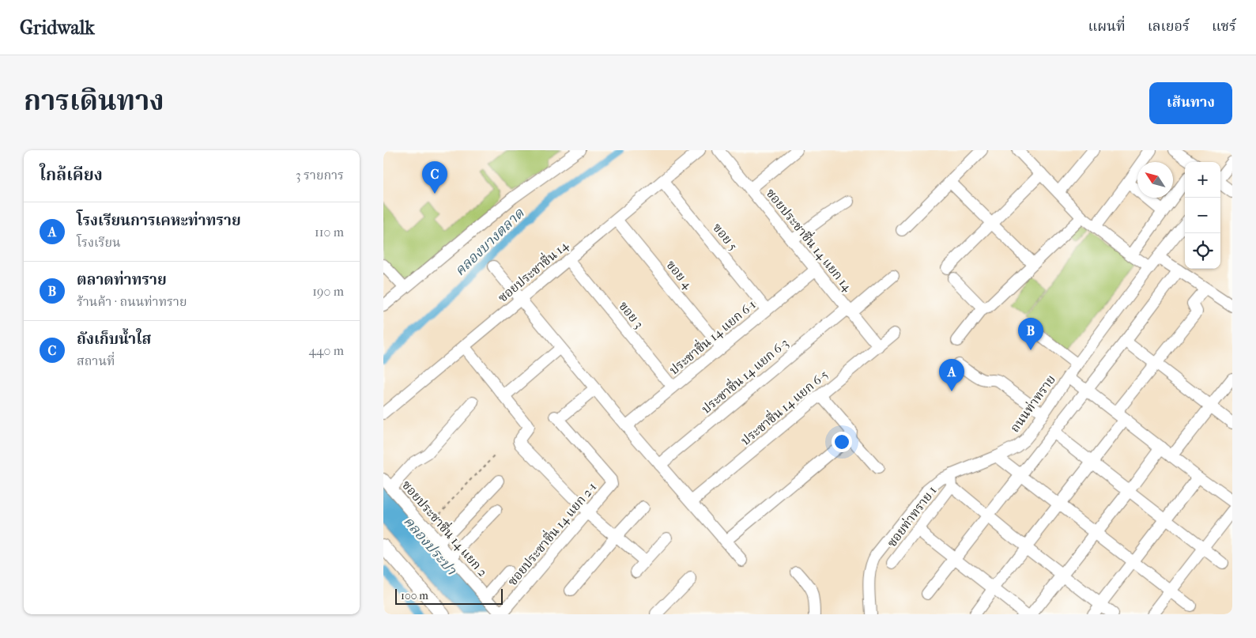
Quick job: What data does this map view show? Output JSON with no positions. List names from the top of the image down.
{
  "streets": {
    "street": [
      "ฃอย 5",
      "ซอยประชาชื่น 14 แยก 14",
      "ซอยประชาชื่น 14",
      "ขอย 4",
      "ขอย 3",
      "ประชาชื่น 14 แยก 6-1",
      "ประชาชื่น 14 แยก 6-3",
      "ถนนท่าทราย",
      "ประชาชื่น 14 แยก 6-5",
      "ซอยท่าทราย 1",
      "ซอยประชาชื่น 14 แยก 2",
      "ซอยประชาชื่น 14 แยก 2-1"
    ]
  },
  "crossings": [
    ["ฃอย 5", "ซอยประชาชื่น 14"],
    ["ฃอย 5", "ประชาชื่น 14 แยก 6-1"],
    ["ซอยประชาชื่น 14 แยก 14", "ประชาชื่น 14 แยก 6-1"],
    ["ซอยประชาชื่น 14 แยก 14", "ประชาชื่น 14 แยก 6-3"],
    ["ซอยประชาชื่น 14 แยก 14", "ประชาชื่น 14 แยก 6-5"],
    ["ซอยประชาชื่น 14", "ขอย 4"],
    ["ซอยประชาชื่น 14", "ขอย 3"],
    ["ขอย 4", "ประชาชื่น 14 แยก 6-1"],
    ["ขอย 3", "ประชาชื่น 14 แยก 6-1"],
    ["ซอยประชาชื่น 14 แยก 2", "ซอยประชาชื่น 14 แยก 2-1"]
  ],
  "water": ["คลองบางตลาด", "คลองประปา"],
  "scale_bar": "100 m",
  "north": "top left",
  "page": {
    "header": "Gridwalk",
    "nav": ["แผนที่", "เลเยอร์", "แชร์"],
    "title": "การเดินทาง",
    "buttons": "เส้นทาง",
    "heading": ["ใกล้เคียง", "3 รายการ"],
    "pins": ["C", "B", "A"],
    "map_buttons": ["+", "−"],
    "list": [
      {
        "mark": "A",
        "name": "โรงเรียนการเคหะท่าทราย",
        "note": "โรงเรียน",
        "value": "110 m"
      },
      {
        "mark": "B",
        "name": "ตลาดท่าทราย",
        "note": "ร้านค้า · ถนนท่าทราย",
        "value": "190 m"
      },
      {
        "mark": "C",
        "name": "ถังเก็บน้ำใส",
        "note": "สถานที่",
        "value": "440 m"
      }
    ],
    "scale": "100 m"
  }
}
